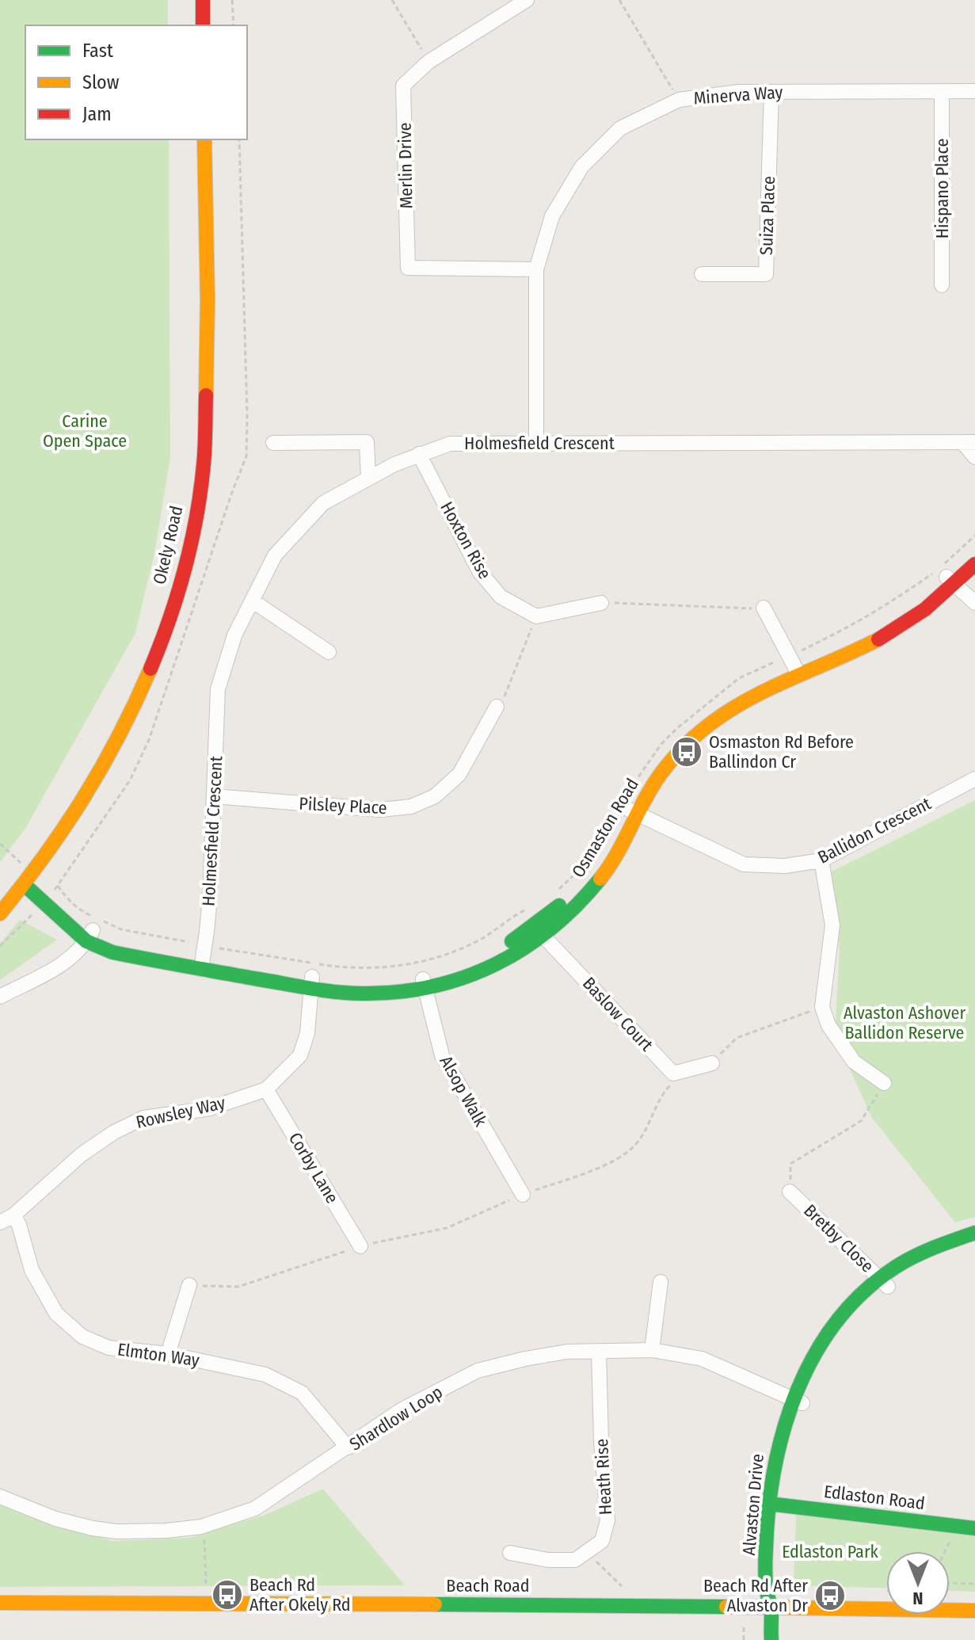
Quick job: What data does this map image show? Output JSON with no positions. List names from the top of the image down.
{
  "streets": {
    "street": [
      "Minerva Way",
      "Merlin Drive",
      "Hispano Place",
      "Suiza Place",
      "Holmesfield Crescent",
      "Hoxton Rise",
      "Okely Road",
      "Pilsley Place",
      "Osmaston Road",
      "Ballidon Crescent",
      "Baslow Court",
      "Alsop Walk",
      "Rowsley Way",
      "Corby Lane",
      "Bretby Close",
      "Elmton Way",
      "Shardlow Loop",
      "Heath Rise",
      "Edlaston Road",
      "Alvaston Drive",
      "Beach Road"
    ]
  },
  "crossings": [
    ["Minerva Way", "Merlin Drive"],
    ["Minerva Way", "Hispano Place"],
    ["Minerva Way", "Suiza Place"],
    ["Minerva Way", "Holmesfield Crescent"],
    ["Holmesfield Crescent", "Hoxton Rise"],
    ["Holmesfield Crescent", "Pilsley Place"],
    ["Holmesfield Crescent", "Osmaston Road"],
    ["Okely Road", "Osmaston Road"],
    ["Osmaston Road", "Ballidon Crescent"],
    ["Osmaston Road", "Baslow Court"],
    ["Osmaston Road", "Alsop Walk"],
    ["Osmaston Road", "Rowsley Way"],
    ["Rowsley Way", "Corby Lane"],
    ["Rowsley Way", "Elmton Way"],
    ["Bretby Close", "Alvaston Drive"],
    ["Elmton Way", "Shardlow Loop"],
    ["Shardlow Loop", "Heath Rise"],
    ["Shardlow Loop", "Alvaston Drive"],
    ["Edlaston Road", "Alvaston Drive"],
    ["Alvaston Drive", "Beach Road"]
  ],
  "parks": ["Carine Open Space", "Alvaston Ashover Ballidon Reserve", "Edlaston Park"],
  "places": {
    "bus stop": ["Osmaston Rd Before Ballindon Cr", "Beach Rd After Okely Rd", "Beach Rd After Alvaston Dr"]
  },
  "legend": ["Fast", "Slow", "Jam"],
  "north": "bottom"
}
